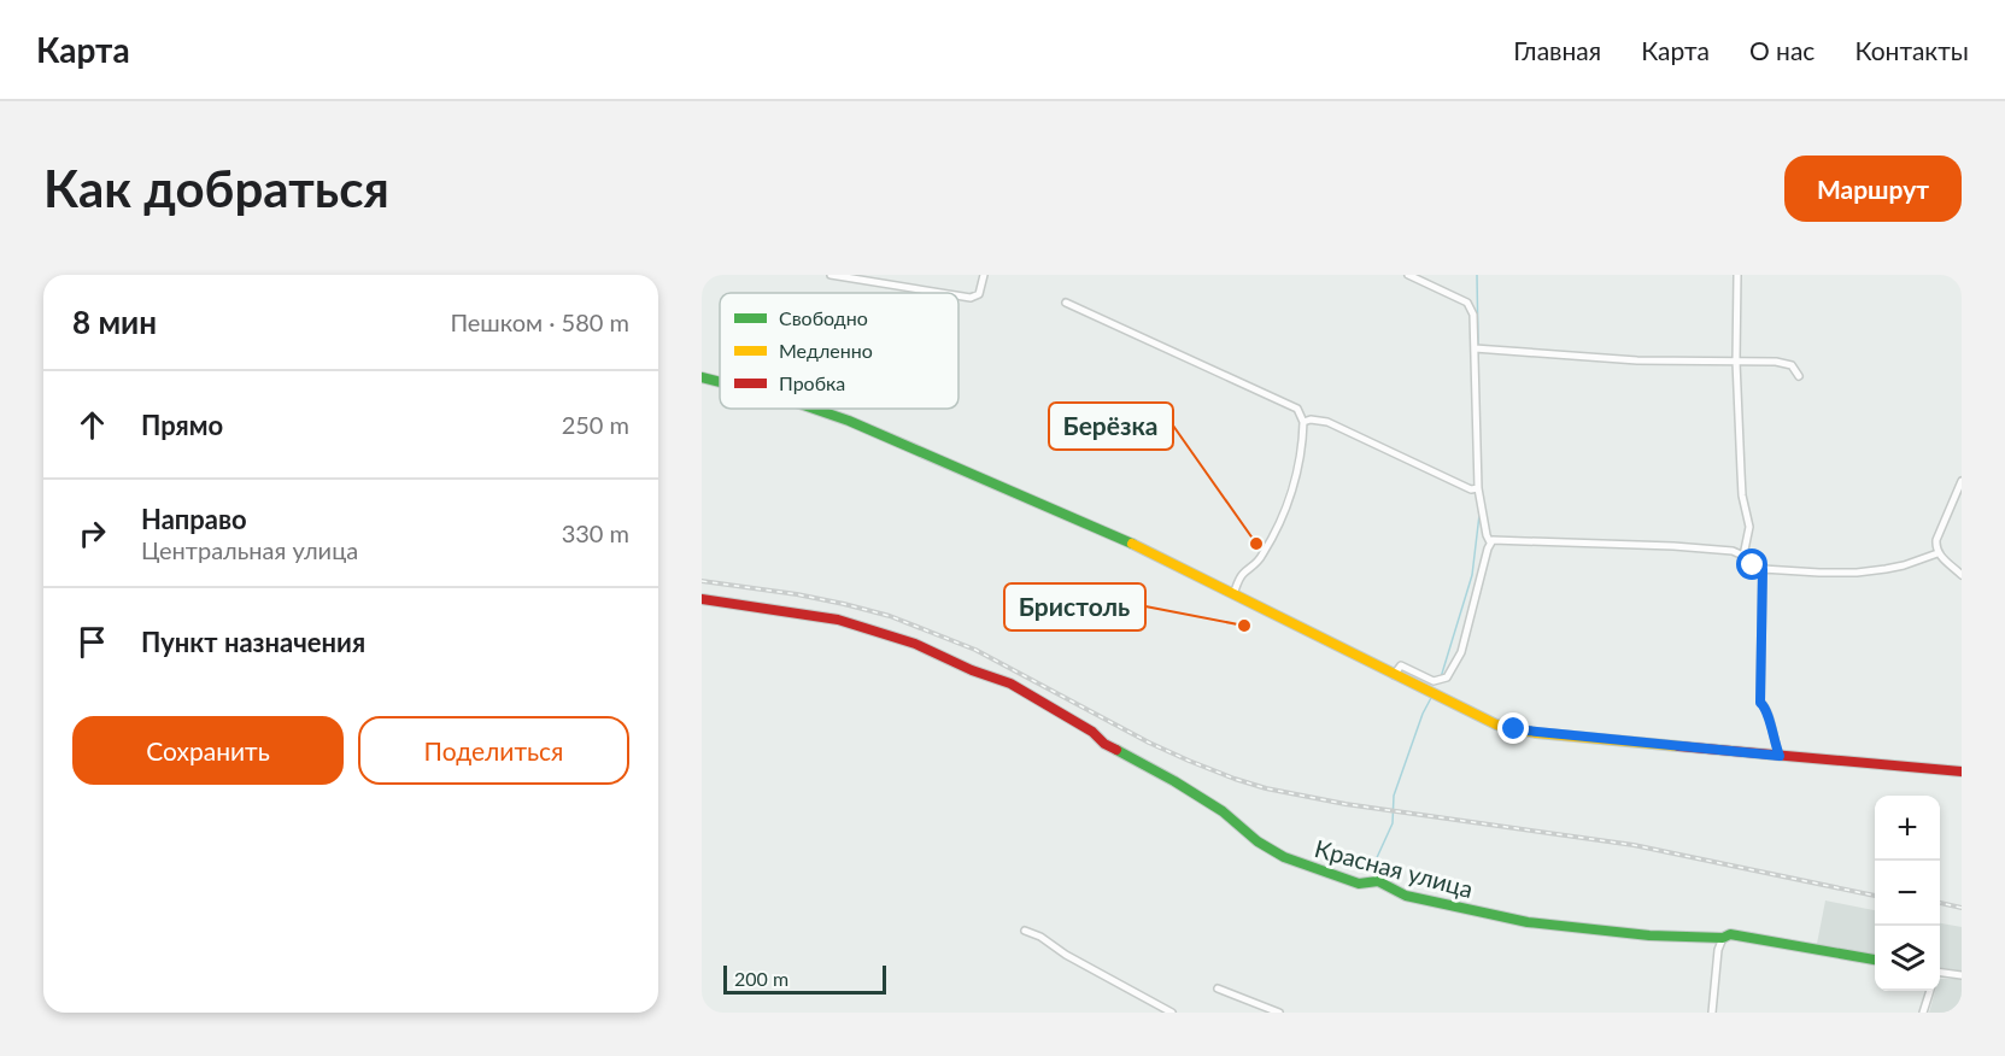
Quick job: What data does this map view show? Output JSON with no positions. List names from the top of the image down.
{
  "streets": {
    "main road": ["Красная улица"]
  },
  "places": ["Берёзка", "Бристоль"],
  "legend": ["Свободно", "Медленно", "Пробка"],
  "scale_bar": "200 m",
  "page": {
    "header": "Карта",
    "nav": [
      "Главная",
      "Карта",
      "О нас",
      "Контакты"
    ],
    "buttons": [
      "Маршрут",
      ["Сохранить", "Поделиться"]
    ],
    "title": "Как добраться",
    "heading": ["8 мин", "Пешком · 580 m"],
    "list": [
      ["Прямо", "250 m"],
      ["Направо", "Центральная улица", "330 m"],
      "Пункт назначения"
    ],
    "map_buttons": ["+", "−"],
    "scale": "200 m"
  }
}
